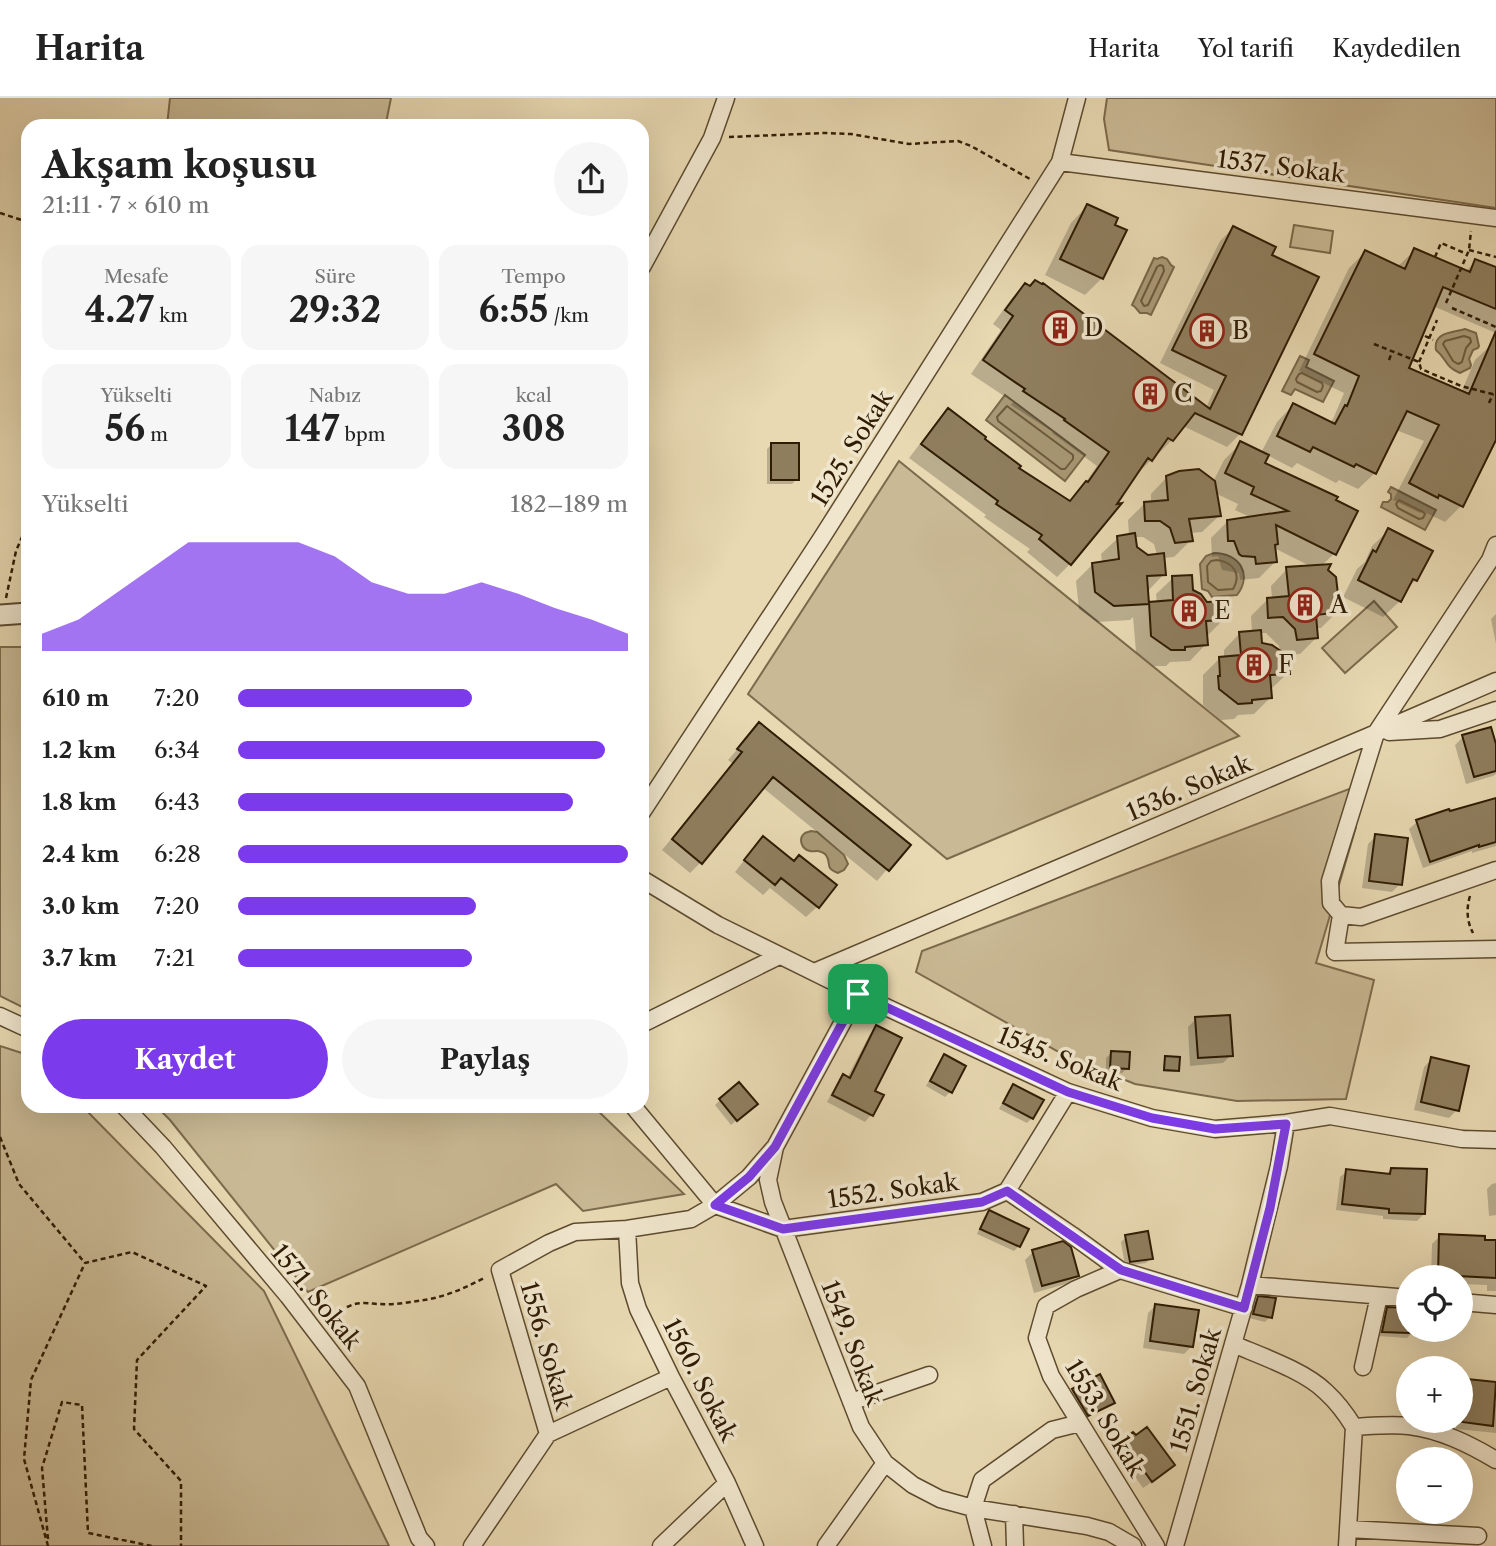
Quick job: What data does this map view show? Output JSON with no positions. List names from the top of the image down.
{
  "streets": {
    "street": [
      "1537. Sokak",
      "1525. Sokak",
      "1536. Sokak",
      "1545. Sokak",
      "1552. Sokak",
      "1571. Sokak",
      "1549. Sokak",
      "1556. Sokak",
      "1560. Sokak",
      "1551. Sokak",
      "1553. Sokak"
    ]
  },
  "crossings": [
    ["1537. Sokak", "1525. Sokak"],
    ["1536. Sokak", "1545. Sokak"],
    ["1545. Sokak", "1549. Sokak"],
    ["1545. Sokak", "1551. Sokak"],
    ["1552. Sokak", "1549. Sokak"]
  ],
  "places": {
    "building": [
      "D",
      "B",
      "C",
      "A",
      "E",
      "F"
    ]
  },
  "page": {
    "header": "Harita",
    "nav": ["Harita", "Yol tarifi", "Kaydedilen"],
    "heading": ["Akşam koşusu", "21:11 · 7 × 610 m"],
    "stats": [
      ["Mesafe", "4.27 km"],
      ["Süre", "29:32"],
      ["Tempo", "6:55 /km"],
      ["Yükselti", "56 m"],
      ["Nabız", "147 bpm"],
      ["kcal", "308"]
    ],
    "chart": ["Yükselti", "182–189 m"],
    "list": [
      {
        "name": "610 m",
        "note": "7:20"
      },
      {
        "name": "1.2 km",
        "note": "6:34"
      },
      {
        "name": "1.8 km",
        "note": "6:43"
      },
      {
        "name": "2.4 km",
        "note": "6:28"
      },
      {
        "name": "3.0 km",
        "note": "7:20"
      },
      {
        "name": "3.7 km",
        "note": "7:21"
      }
    ],
    "buttons": ["Kaydet", "Paylaş"],
    "map_buttons": ["+", "−"]
  }
}
